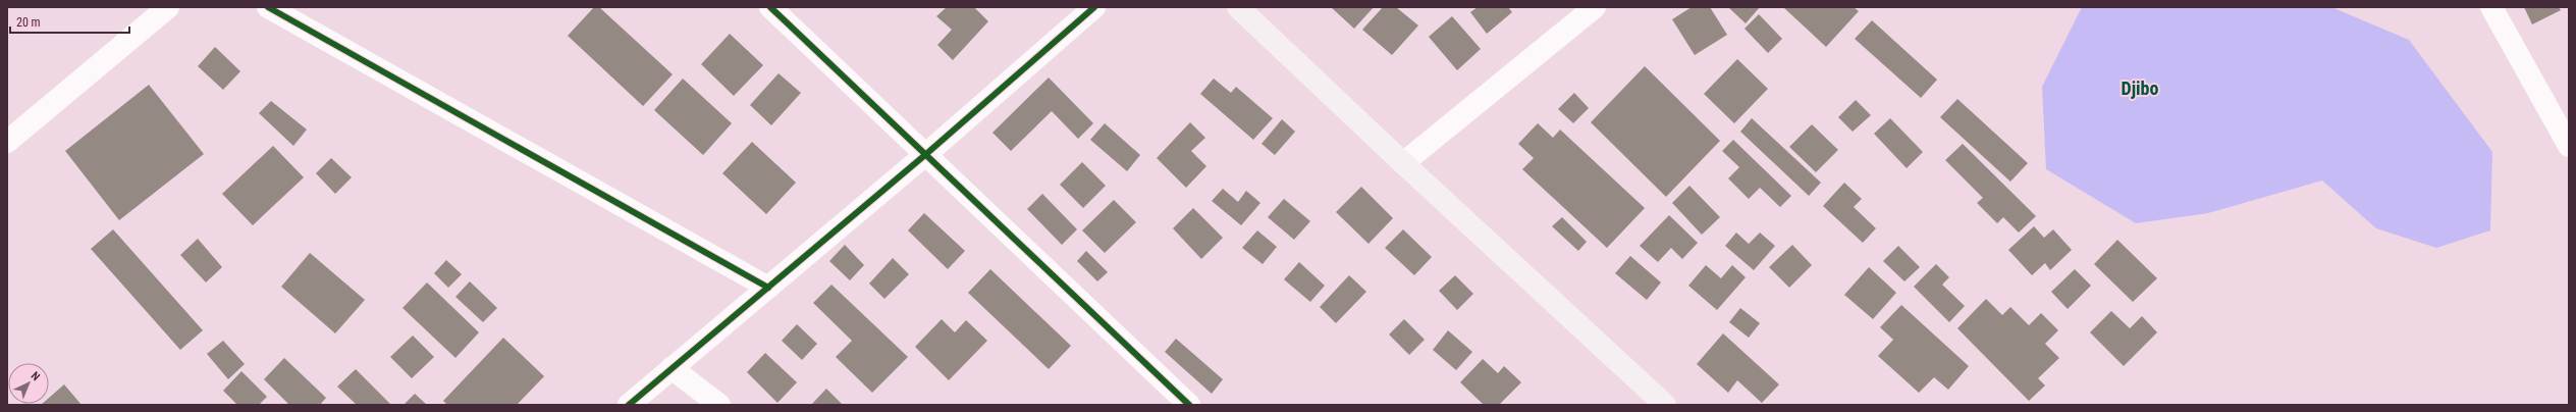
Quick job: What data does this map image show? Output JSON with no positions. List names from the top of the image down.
{
  "districts": ["Djibo"],
  "scale_bar": "20 m",
  "north": "top right"
}
